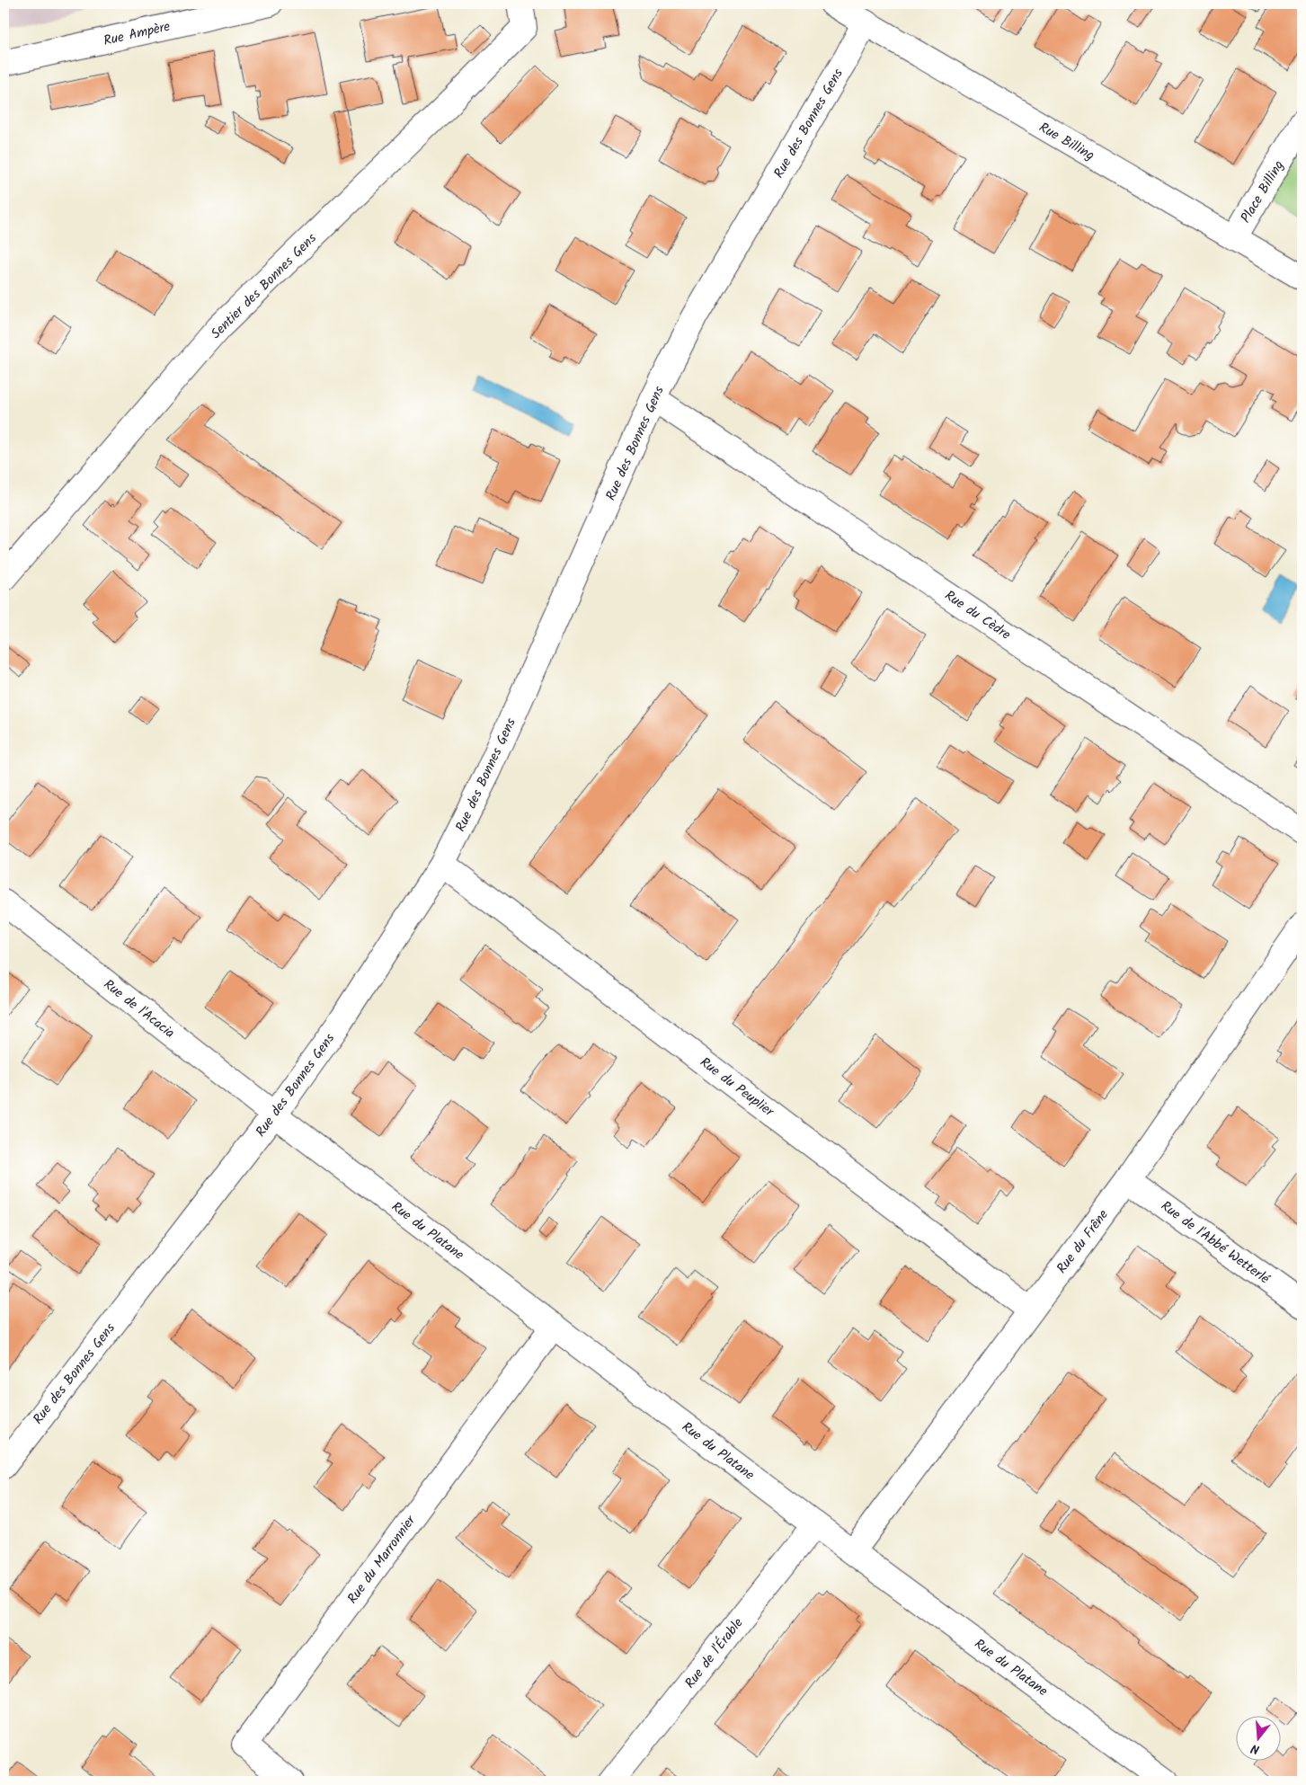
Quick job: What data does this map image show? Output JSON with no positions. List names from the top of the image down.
{
  "streets": {
    "street": [
      "Rue Ampère",
      "Rue des Bonnes Gens",
      "Rue Billing",
      "Place Billing",
      "Sentier des Bonnes Gens",
      "Rue du Cèdre",
      "Rue de l'Acacia",
      "Rue du Peuplier",
      "Rue du Platane",
      "Rue du Frêne",
      "Rue de l'Abbé Wetterlé",
      "Rue du Marronnier",
      "Rue de l'Érable"
    ]
  },
  "crossings": [
    ["Rue des Bonnes Gens", "Rue Billing"],
    ["Rue des Bonnes Gens", "Rue du Cèdre"],
    ["Rue des Bonnes Gens", "Rue de l'Acacia"],
    ["Rue des Bonnes Gens", "Rue du Peuplier"],
    ["Rue des Bonnes Gens", "Rue du Platane"],
    ["Rue Billing", "Place Billing"],
    ["Rue de l'Acacia", "Rue du Platane"],
    ["Rue du Peuplier", "Rue du Frêne"],
    ["Rue du Platane", "Rue du Frêne"],
    ["Rue du Platane", "Rue du Marronnier"],
    ["Rue du Platane", "Rue de l'Érable"],
    ["Rue du Frêne", "Rue de l'Abbé Wetterlé"]
  ],
  "north": "bottom"
}
